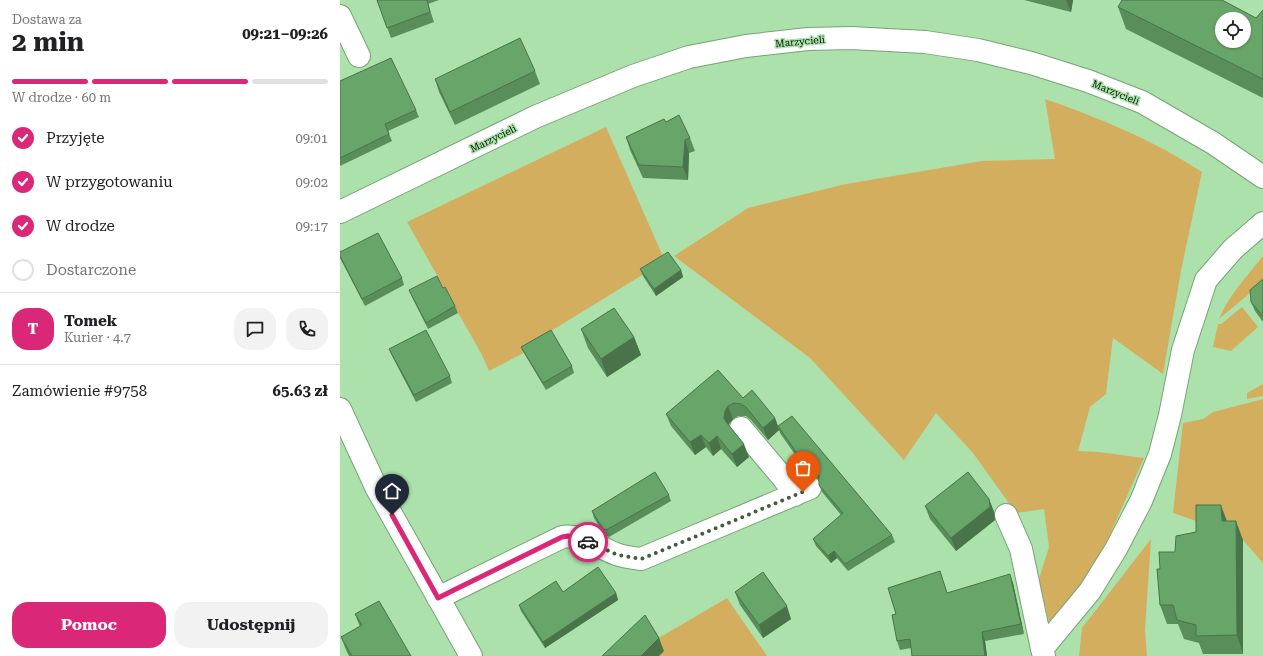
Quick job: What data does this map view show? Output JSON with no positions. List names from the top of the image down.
{
  "streets": {
    "street": ["Marzycieli"]
  },
  "page": {
    "heading": ["2 min", "Dostawa za", "09:21–09:26"],
    "panel": [
      "Tomek",
      "Kurier · 4.7",
      "Zamówienie #9758",
      "65.63 zł"
    ],
    "bar": "W drodze · 60 m",
    "list": [
      ["Przyjęte", "09:01"],
      ["W przygotowaniu", "09:02"],
      ["W drodze", "09:17"],
      "Dostarczone"
    ],
    "round": "T",
    "buttons": ["Pomoc", "Udostępnij"]
  }
}
